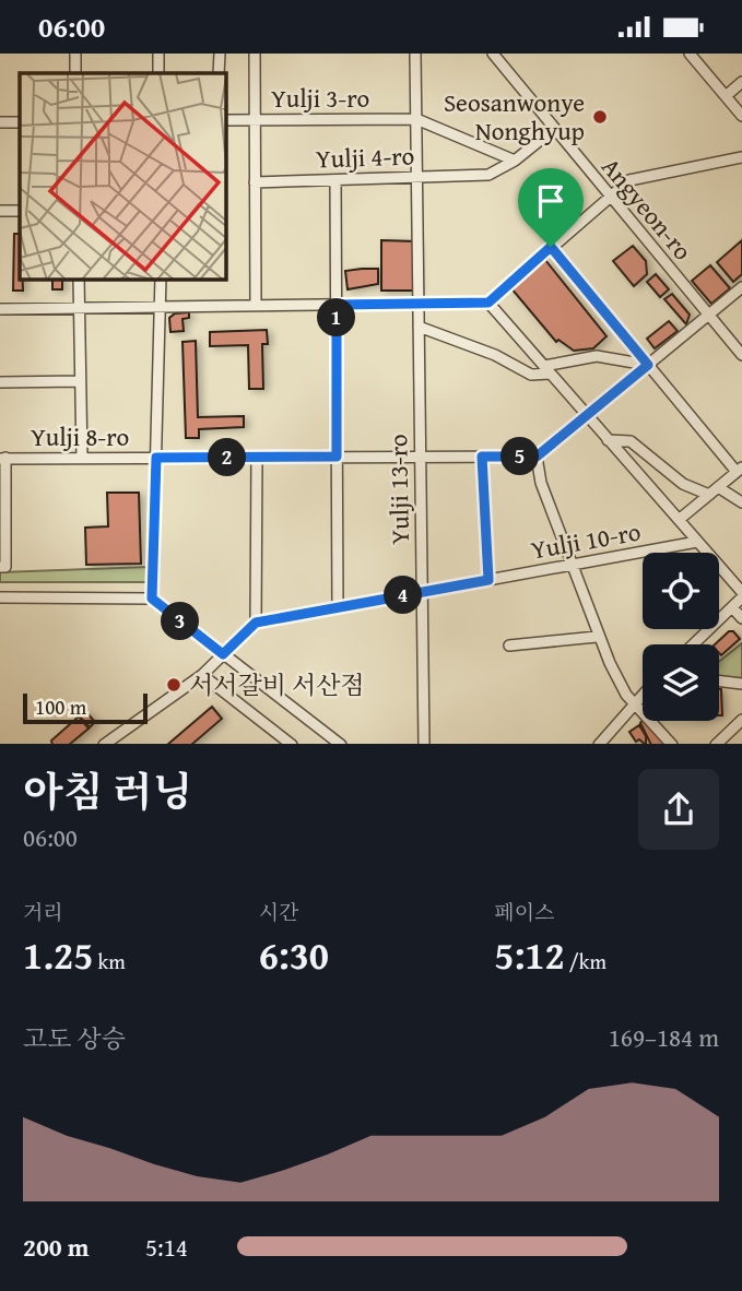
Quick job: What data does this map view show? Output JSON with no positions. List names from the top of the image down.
{
  "streets": {
    "street": [
      "Yulji 3-ro",
      "Yulji 4-ro",
      "Angyeon-ro",
      "Yulji 8-ro",
      "Yulji 13-ro",
      "Yulji 10-ro"
    ]
  },
  "crossings": [
    ["Yulji 3-ro", "Yulji 13-ro"],
    ["Yulji 4-ro", "Angyeon-ro"],
    ["Yulji 4-ro", "Yulji 13-ro"],
    ["Yulji 8-ro", "Yulji 13-ro"],
    ["Yulji 13-ro", "Yulji 10-ro"]
  ],
  "places": ["Seosanwonye Nonghyup", "서서갈비 서산점"],
  "scale_bar": "100 m",
  "page": {
    "status": "06:00",
    "pins": [
      "1",
      "5",
      "2",
      "4",
      "3"
    ],
    "scale": "100 m",
    "heading": ["아침 러닝", "06:00"],
    "stats": [
      ["거리", "1.25 km"],
      ["시간", "6:30"],
      ["페이스", "5:12 /km"]
    ],
    "chart": ["고도 상승", "169–184 m"],
    "list": [
      {
        "name": "200 m",
        "note": "5:14"
      }
    ]
  }
}
